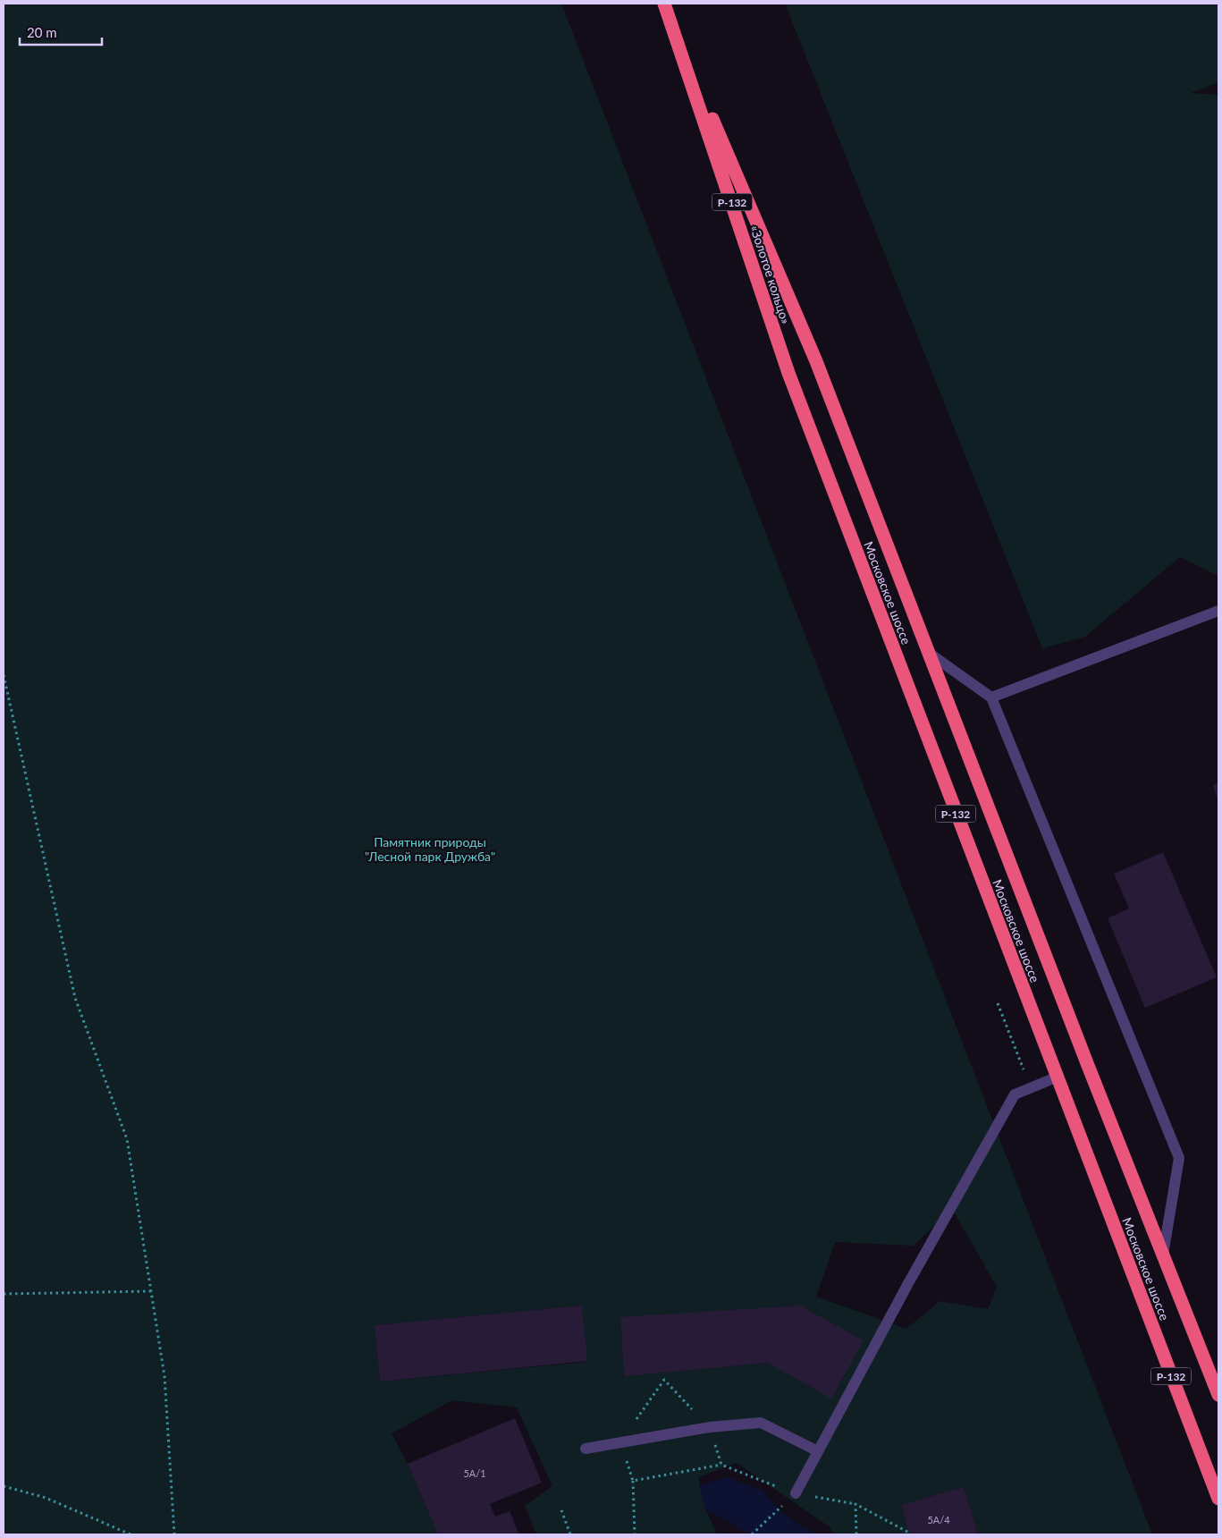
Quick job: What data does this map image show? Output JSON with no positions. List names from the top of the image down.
{
  "streets": {
    "highway": ["Р-132", "«Золотое кольцо»", "Московское шоссе"]
  },
  "crossings": [
    ["«Золотое кольцо»", "Московское шоссе"]
  ],
  "parks": ["Памятник природы \"Лесной парк Дружба\""],
  "house_numbers": ["5А/1", "5А/4"],
  "scale_bar": "20 m"
}
